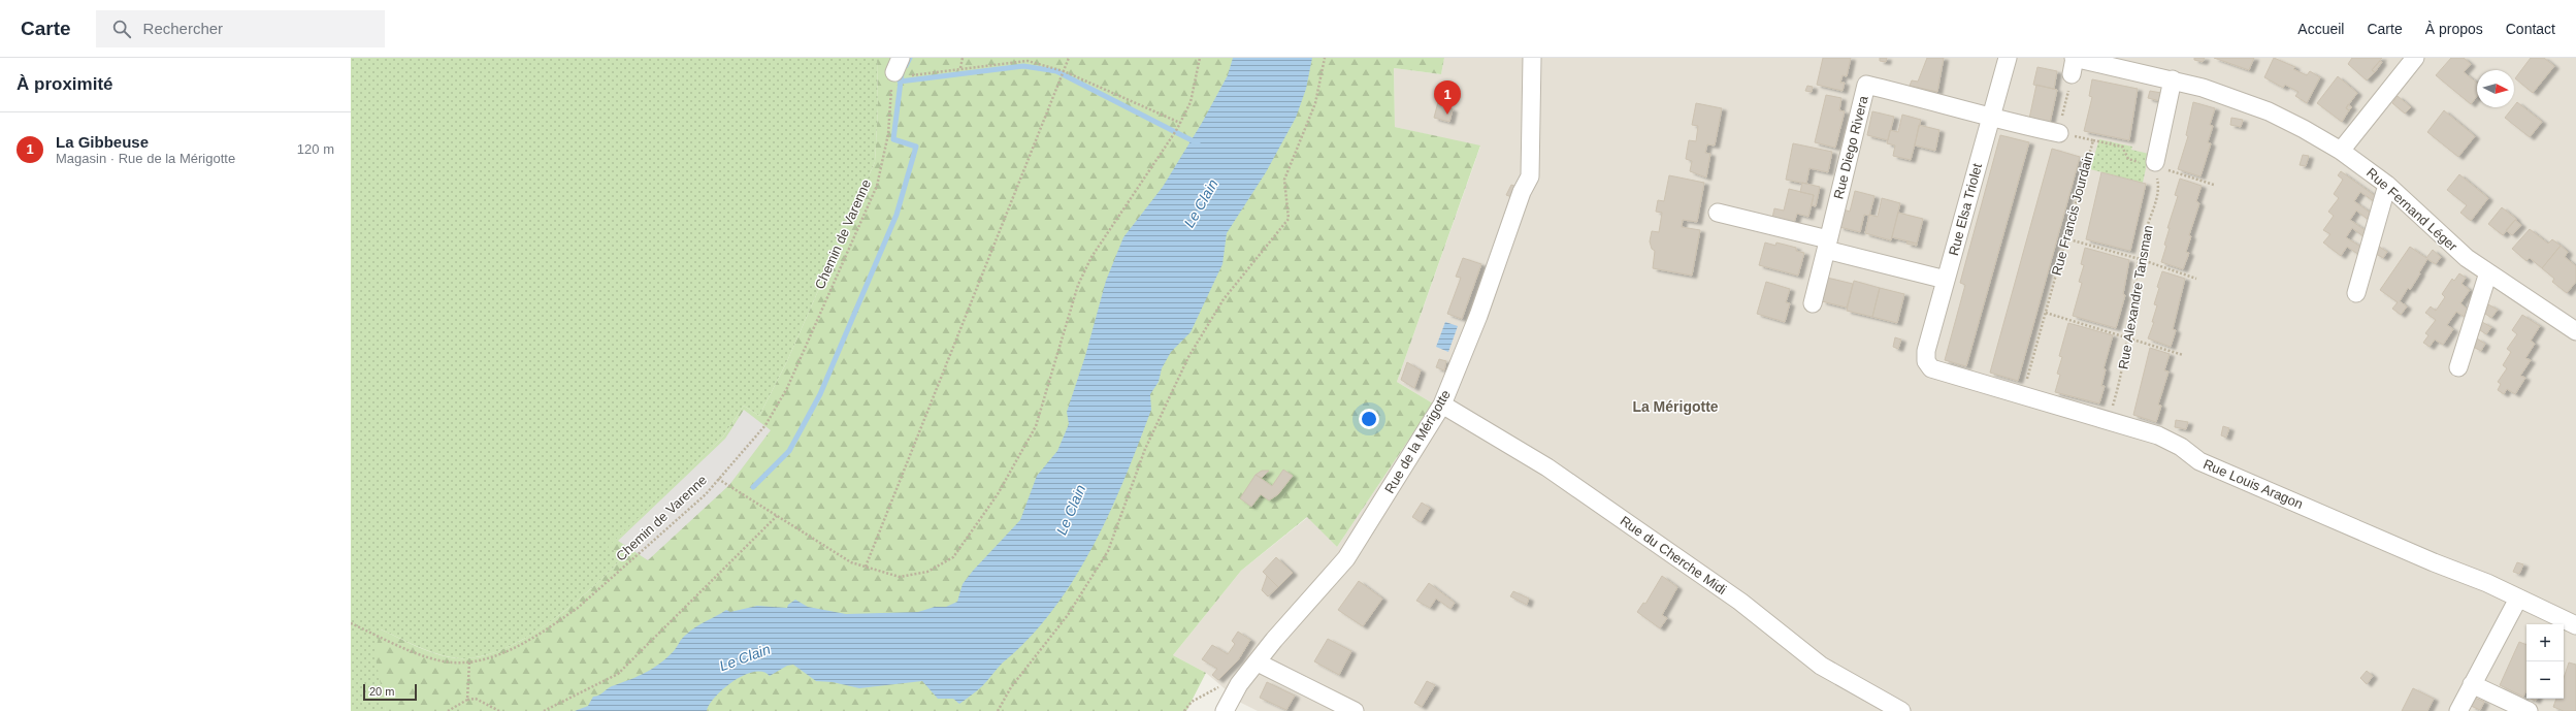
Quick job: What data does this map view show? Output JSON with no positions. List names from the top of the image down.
{
  "streets": {
    "street": [
      "Rue Diego Rivera",
      "Rue Elsa Triolet",
      "Rue Fernand Léger",
      "Rue de la Mérigotte",
      "Rue Louis Aragon",
      "Rue du Cherche Midi"
    ],
    "path": ["Rue Francis Jourdain", "Chemin de Varenne", "Rue Alexandre Tansman"]
  },
  "crossings": [
    ["Rue Diego Rivera", "Rue Elsa Triolet"],
    ["Rue Elsa Triolet", "Rue Louis Aragon"],
    ["Rue Francis Jourdain", "Rue Louis Aragon"],
    ["Rue Alexandre Tansman", "Rue Louis Aragon"],
    ["Rue de la Mérigotte", "Rue du Cherche Midi"]
  ],
  "districts": ["La Mérigotte"],
  "water": ["Le Clain"],
  "scale_bar": "20 m",
  "north": "right",
  "page": {
    "header": "Carte",
    "search": "Rechercher",
    "nav": [
      "Accueil",
      "Carte",
      "À propos",
      "Contact"
    ],
    "heading": "À proximité",
    "pins": "1",
    "list": [
      {
        "mark": "1",
        "name": "La Gibbeuse",
        "note": "Magasin · Rue de la Mérigotte",
        "value": "120 m"
      }
    ],
    "map_buttons": ["+", "−"],
    "scale": "20 m"
  }
}
